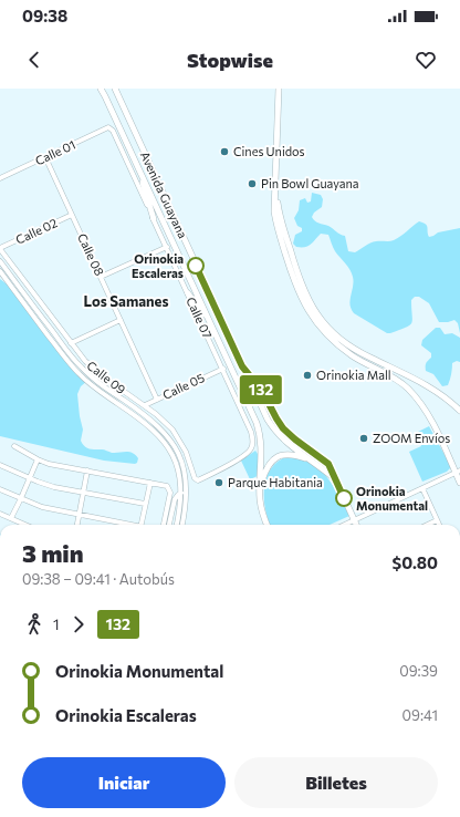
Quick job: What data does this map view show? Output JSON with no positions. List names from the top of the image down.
{
  "streets": {
    "main road": ["Avenida Guayana"],
    "street": [
      "Calle 01",
      "Calle 02",
      "Calle 08",
      "Calle 07",
      "Calle 09",
      "Calle 05"
    ]
  },
  "crossings": [
    ["Calle 01", "Calle 08"],
    ["Calle 01", "Calle 07"],
    ["Calle 02", "Calle 08"],
    ["Calle 02", "Calle 09"],
    ["Calle 08", "Calle 05"],
    ["Calle 07", "Calle 09"],
    ["Calle 07", "Calle 05"],
    ["Calle 09", "Calle 05"]
  ],
  "districts": ["Los Samanes"],
  "places": [
    "Cines Unidos",
    "Pin Bowl Guayana",
    "Orinokia Escaleras",
    "Orinokia Mall",
    "ZOOM Envíos",
    "Parque Habitania",
    "Orinokia Monumental"
  ],
  "lines": ["bus line 132"],
  "page": {
    "status": "09:38",
    "header": "Stopwise",
    "on_map": "132",
    "heading": ["3 min", "09:38 – 09:41 · Autobús", "$0.80"],
    "legs": ["1", "132"],
    "list": [
      {
        "name": "Orinokia Monumental",
        "value": "09:39"
      },
      {
        "name": "Orinokia Escaleras",
        "value": "09:41"
      }
    ],
    "buttons": ["Iniciar", "Billetes"]
  }
}
